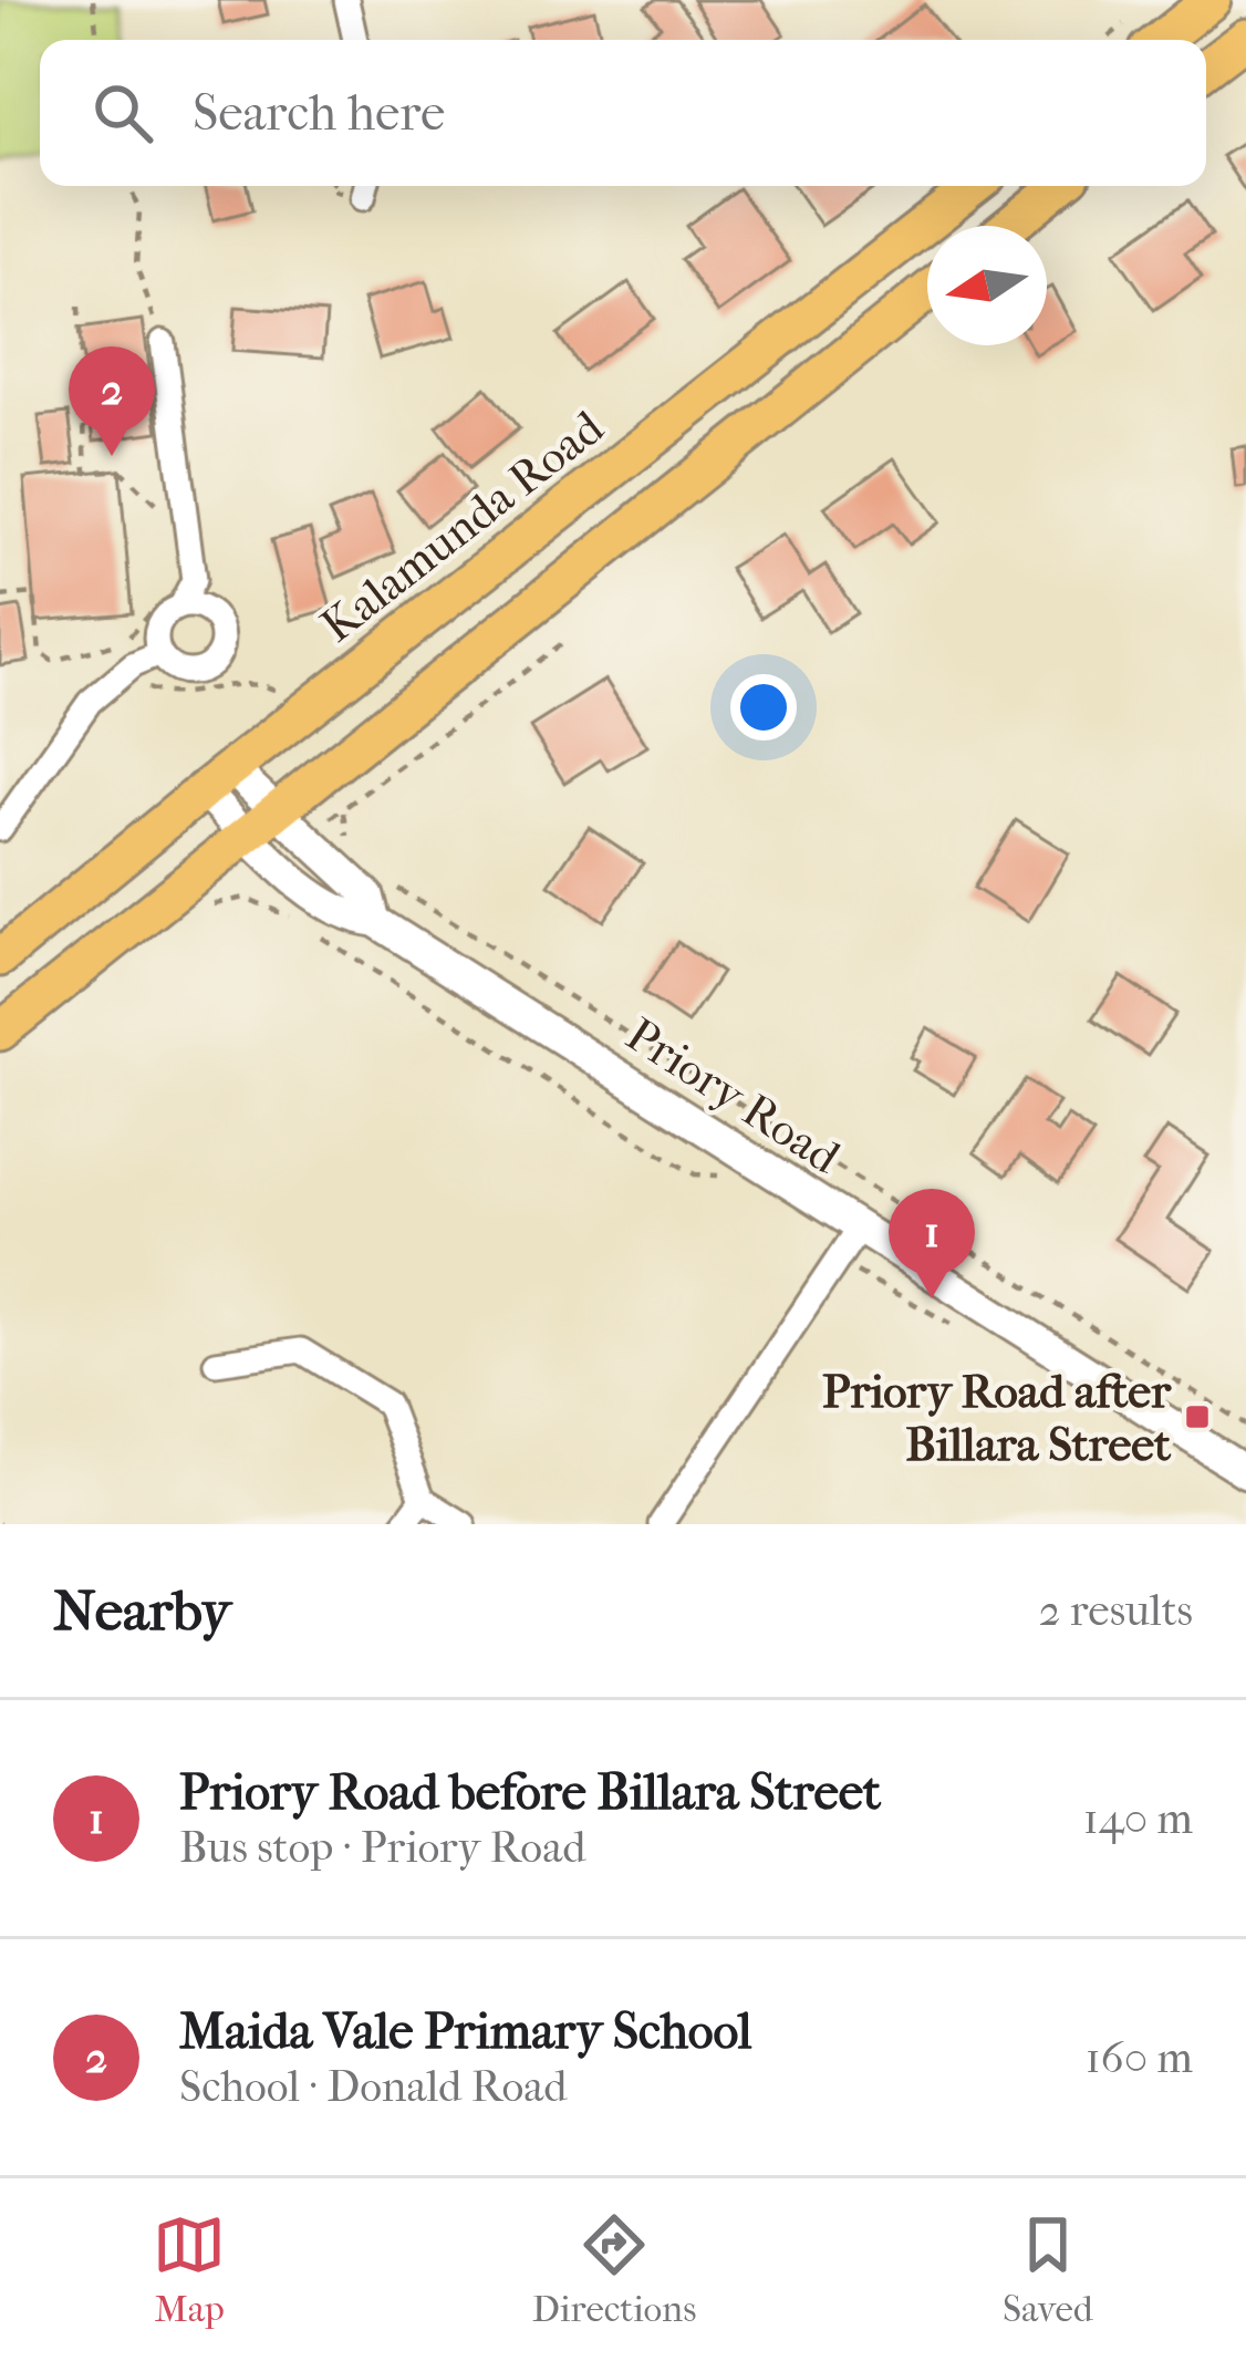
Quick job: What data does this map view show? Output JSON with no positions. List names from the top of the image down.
{
  "streets": {
    "main road": ["Kalamunda Road"],
    "street": ["Priory Road"]
  },
  "crossings": [
    ["Kalamunda Road", "Priory Road"]
  ],
  "places": {
    "transit": ["Priory Road after Billara Street"]
  },
  "north": "left",
  "page": {
    "search": "Search here",
    "pins": ["2", "1"],
    "heading": ["Nearby", "2 results"],
    "list": [
      {
        "mark": "1",
        "name": "Priory Road before Billara Street",
        "note": "Bus stop · Priory Road",
        "value": "140 m"
      },
      {
        "mark": "2",
        "name": "Maida Vale Primary School",
        "note": "School · Donald Road",
        "value": "160 m"
      }
    ],
    "nav": ["Map", "Directions", "Saved"]
  }
}
